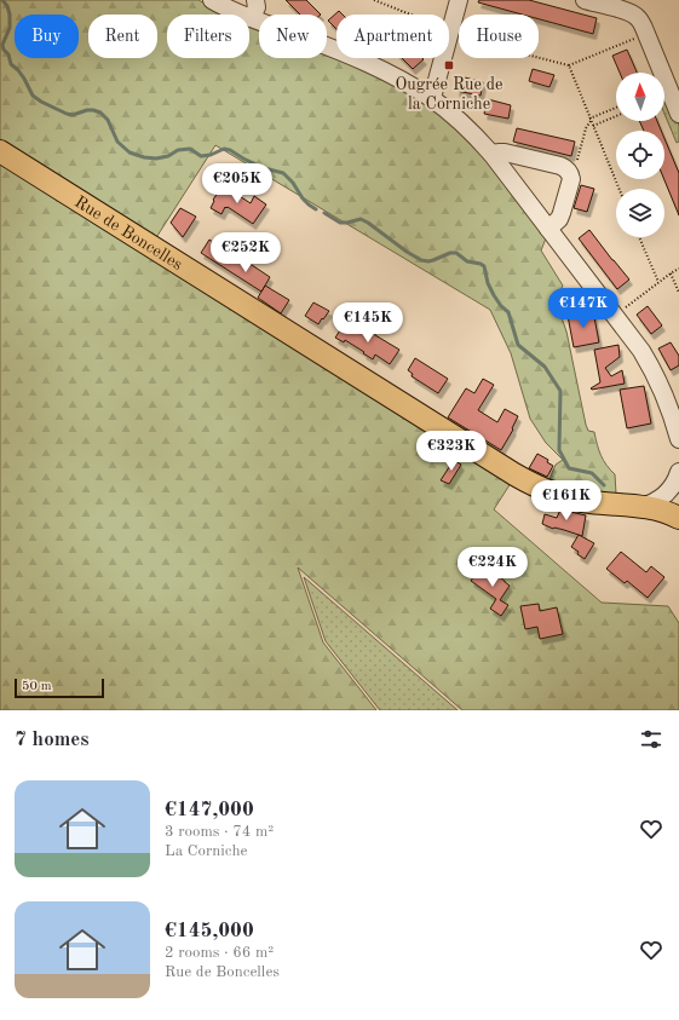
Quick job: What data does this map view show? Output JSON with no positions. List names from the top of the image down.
{
  "streets": {
    "main road": ["Rue de Boncelles"]
  },
  "places": {
    "transit": ["Ougrée Rue de la Corniche"]
  },
  "scale_bar": "50 m",
  "north": "top",
  "page": {
    "chip": [
      "Buy",
      "Rent",
      "Filters",
      "New",
      "Apartment",
      "House"
    ],
    "price": [
      "€205K",
      "€252K",
      "€147K",
      "€145K",
      "€323K",
      "€161K",
      "€224K"
    ],
    "scale": "50 m",
    "heading": "7 homes",
    "list": [
      {
        "name": "€147,000",
        "note": "3 rooms · 74 m² · La Corniche"
      },
      {
        "name": "€145,000",
        "note": "2 rooms · 66 m² · Rue de Boncelles"
      }
    ]
  }
}
